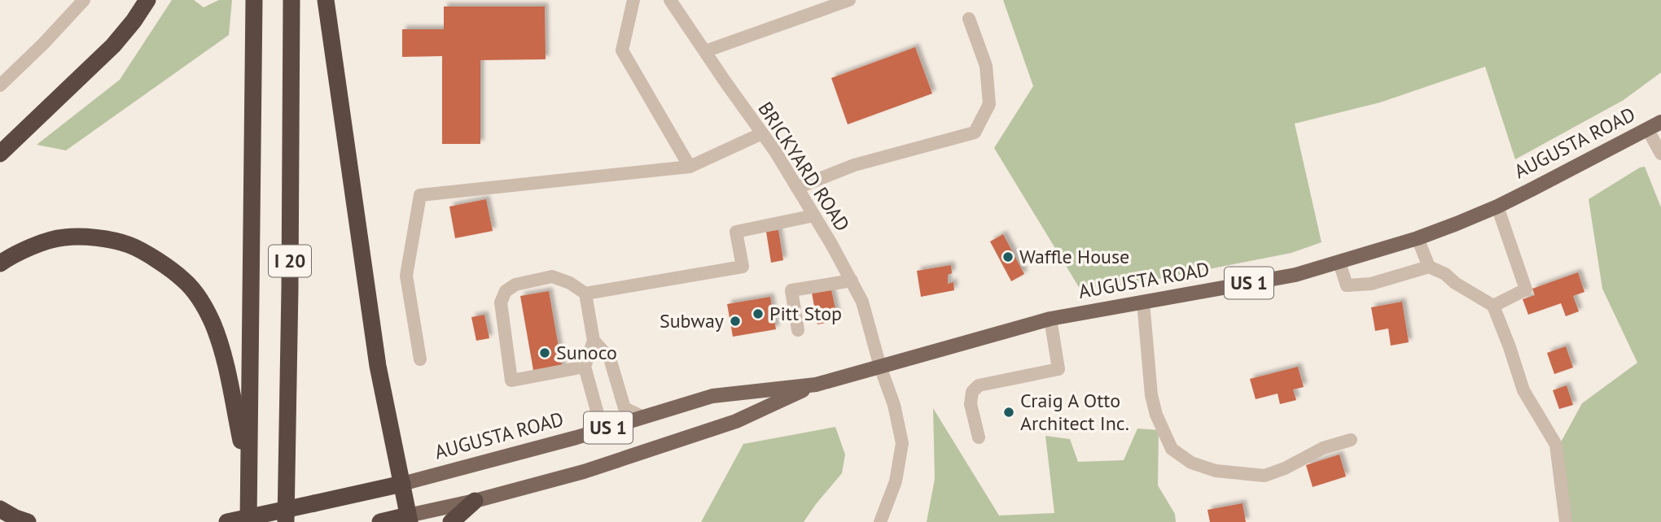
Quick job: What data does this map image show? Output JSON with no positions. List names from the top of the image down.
{
  "streets": {
    "highway": ["AUGUSTA ROAD", "I 20", "US 1"],
    "street": ["BRICKYARD ROAD"]
  },
  "crossings": [
    ["AUGUSTA ROAD", "BRICKYARD ROAD"]
  ],
  "places": [
    "Waffle House",
    "Pitt Stop",
    "Subway",
    "Sunoco",
    "Craig A Otto Architect Inc."
  ]
}
